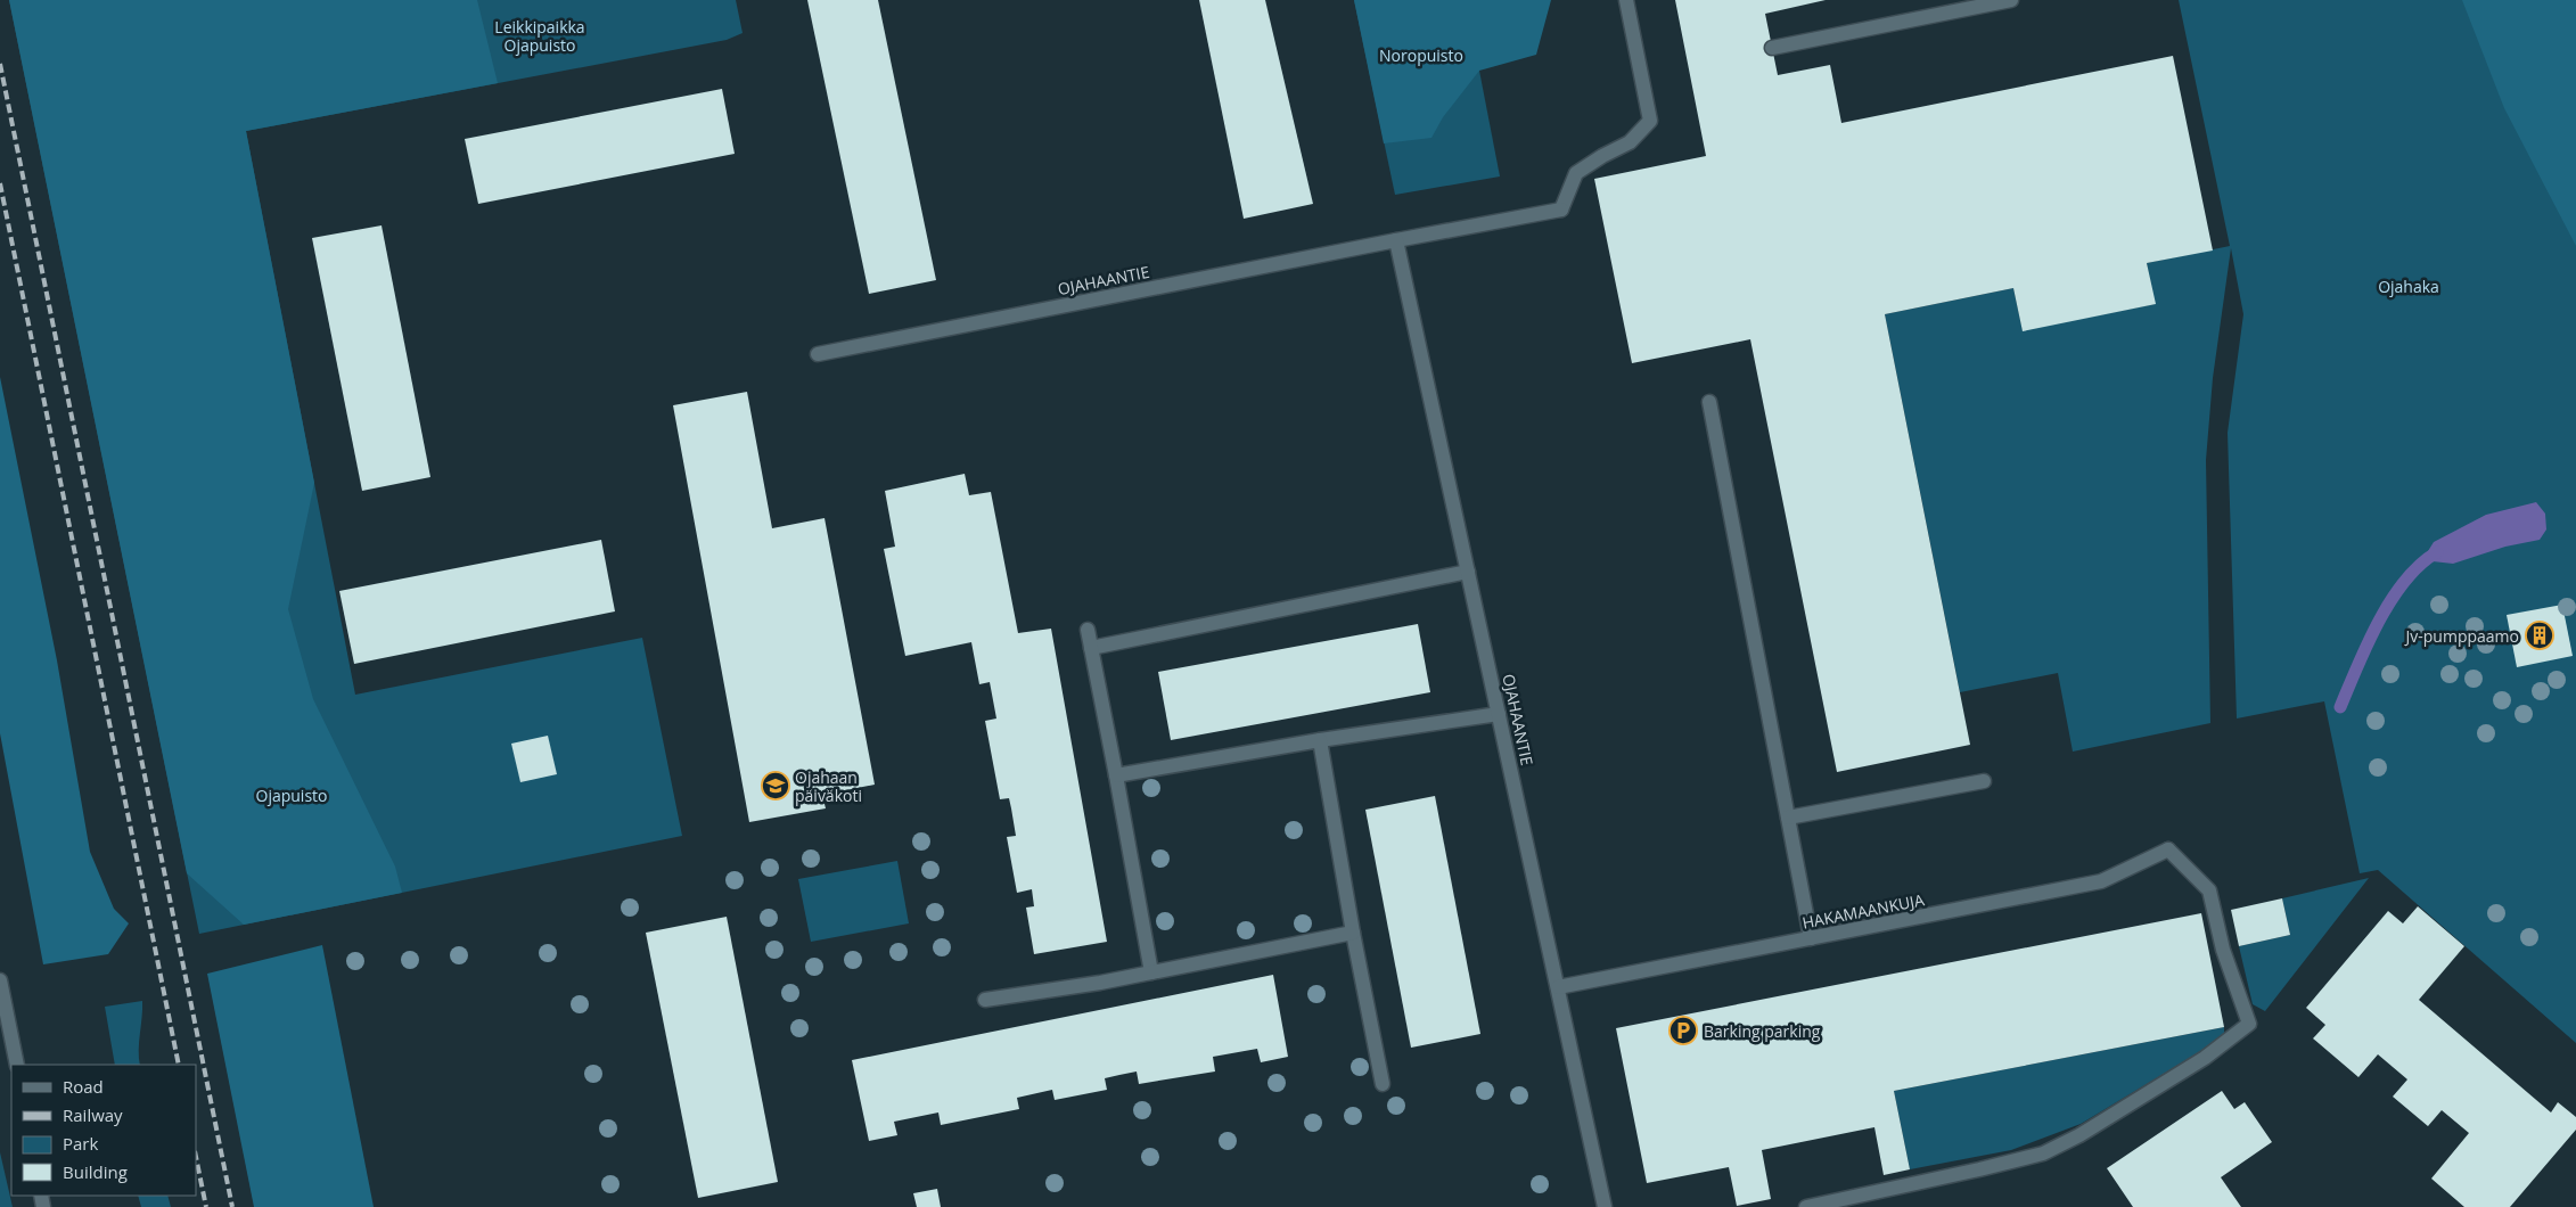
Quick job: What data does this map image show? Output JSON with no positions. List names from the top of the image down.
{
  "streets": {
    "street": ["OJAHAANTIE", "HAKAMAANKUJA"]
  },
  "crossings": [
    ["OJAHAANTIE", "HAKAMAANKUJA"]
  ],
  "parks": [
    "Leikkipaikka Ojapuisto",
    "Noropuisto",
    "Ojahaka",
    "Ojapuisto"
  ],
  "places": {
    "building": ["Jv-pumppaamo"],
    "school or university": ["Ojahaan päiväkoti"],
    "parking": ["Barking parking"]
  },
  "legend": [
    "Road",
    "Railway",
    "Park",
    "Building"
  ]
}
